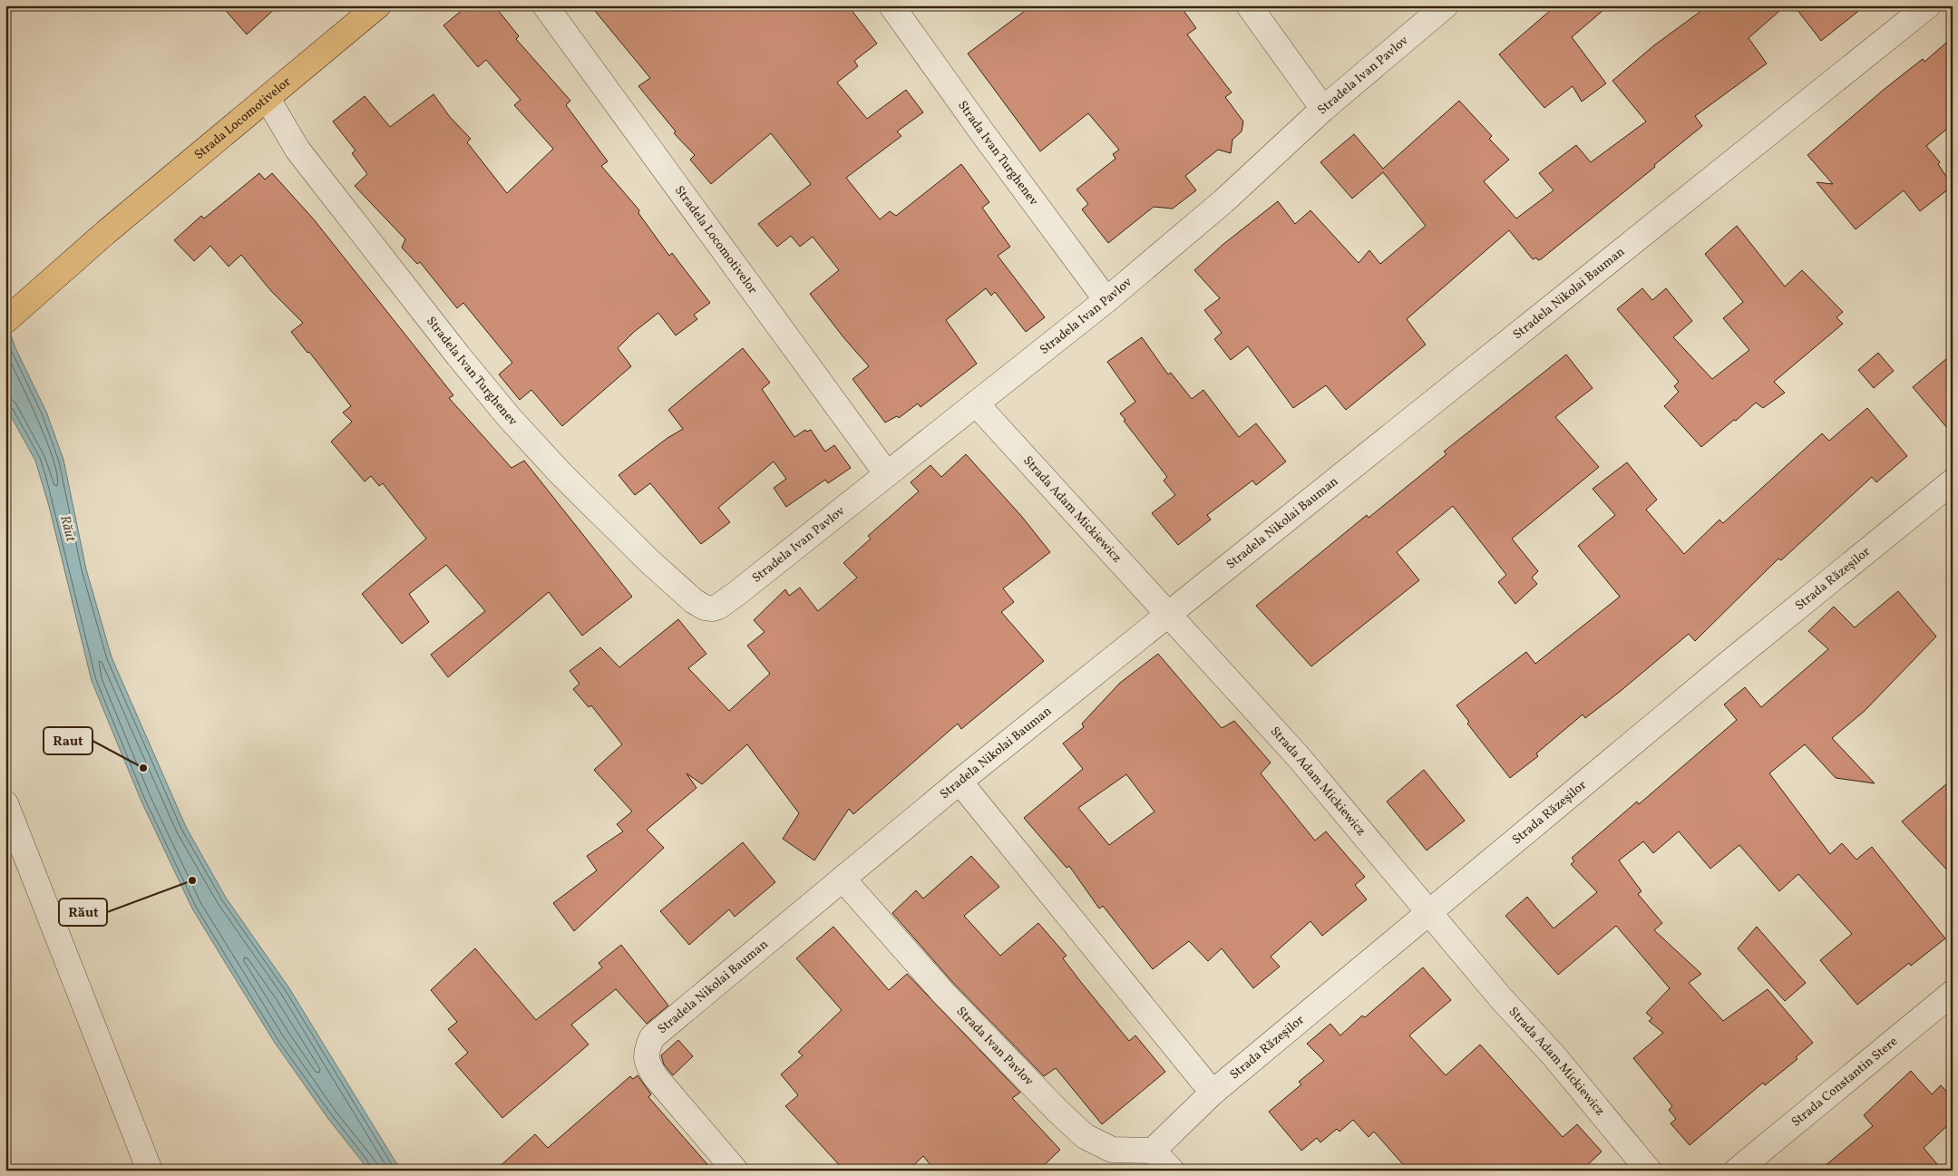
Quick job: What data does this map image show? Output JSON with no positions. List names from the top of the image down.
{
  "streets": {
    "main road": ["Strada Locomotivelor"],
    "street": [
      "Stradela Ivan Pavlov",
      "Strada Ivan Turghenev",
      "Stradela Locomotivelor",
      "Stradela Nikolai Bauman",
      "Stradela Ivan Turghenev",
      "Strada Adam Mickiewicz",
      "Strada Răzeșilor",
      "Strada Ivan Pavlov",
      "Strada Constantin Stere"
    ]
  },
  "crossings": [
    ["Stradela Ivan Pavlov", "Strada Ivan Turghenev"],
    ["Stradela Ivan Pavlov", "Stradela Locomotivelor"],
    ["Stradela Ivan Pavlov", "Stradela Ivan Turghenev"],
    ["Stradela Ivan Pavlov", "Strada Adam Mickiewicz"],
    ["Strada Locomotivelor", "Stradela Ivan Turghenev"],
    ["Stradela Nikolai Bauman", "Strada Adam Mickiewicz"],
    ["Stradela Nikolai Bauman", "Strada Ivan Pavlov"],
    ["Strada Adam Mickiewicz", "Strada Răzeșilor"],
    ["Strada Răzeșilor", "Strada Ivan Pavlov"]
  ],
  "water": ["Răut"],
  "places": ["Raut", "Răut"]
}
